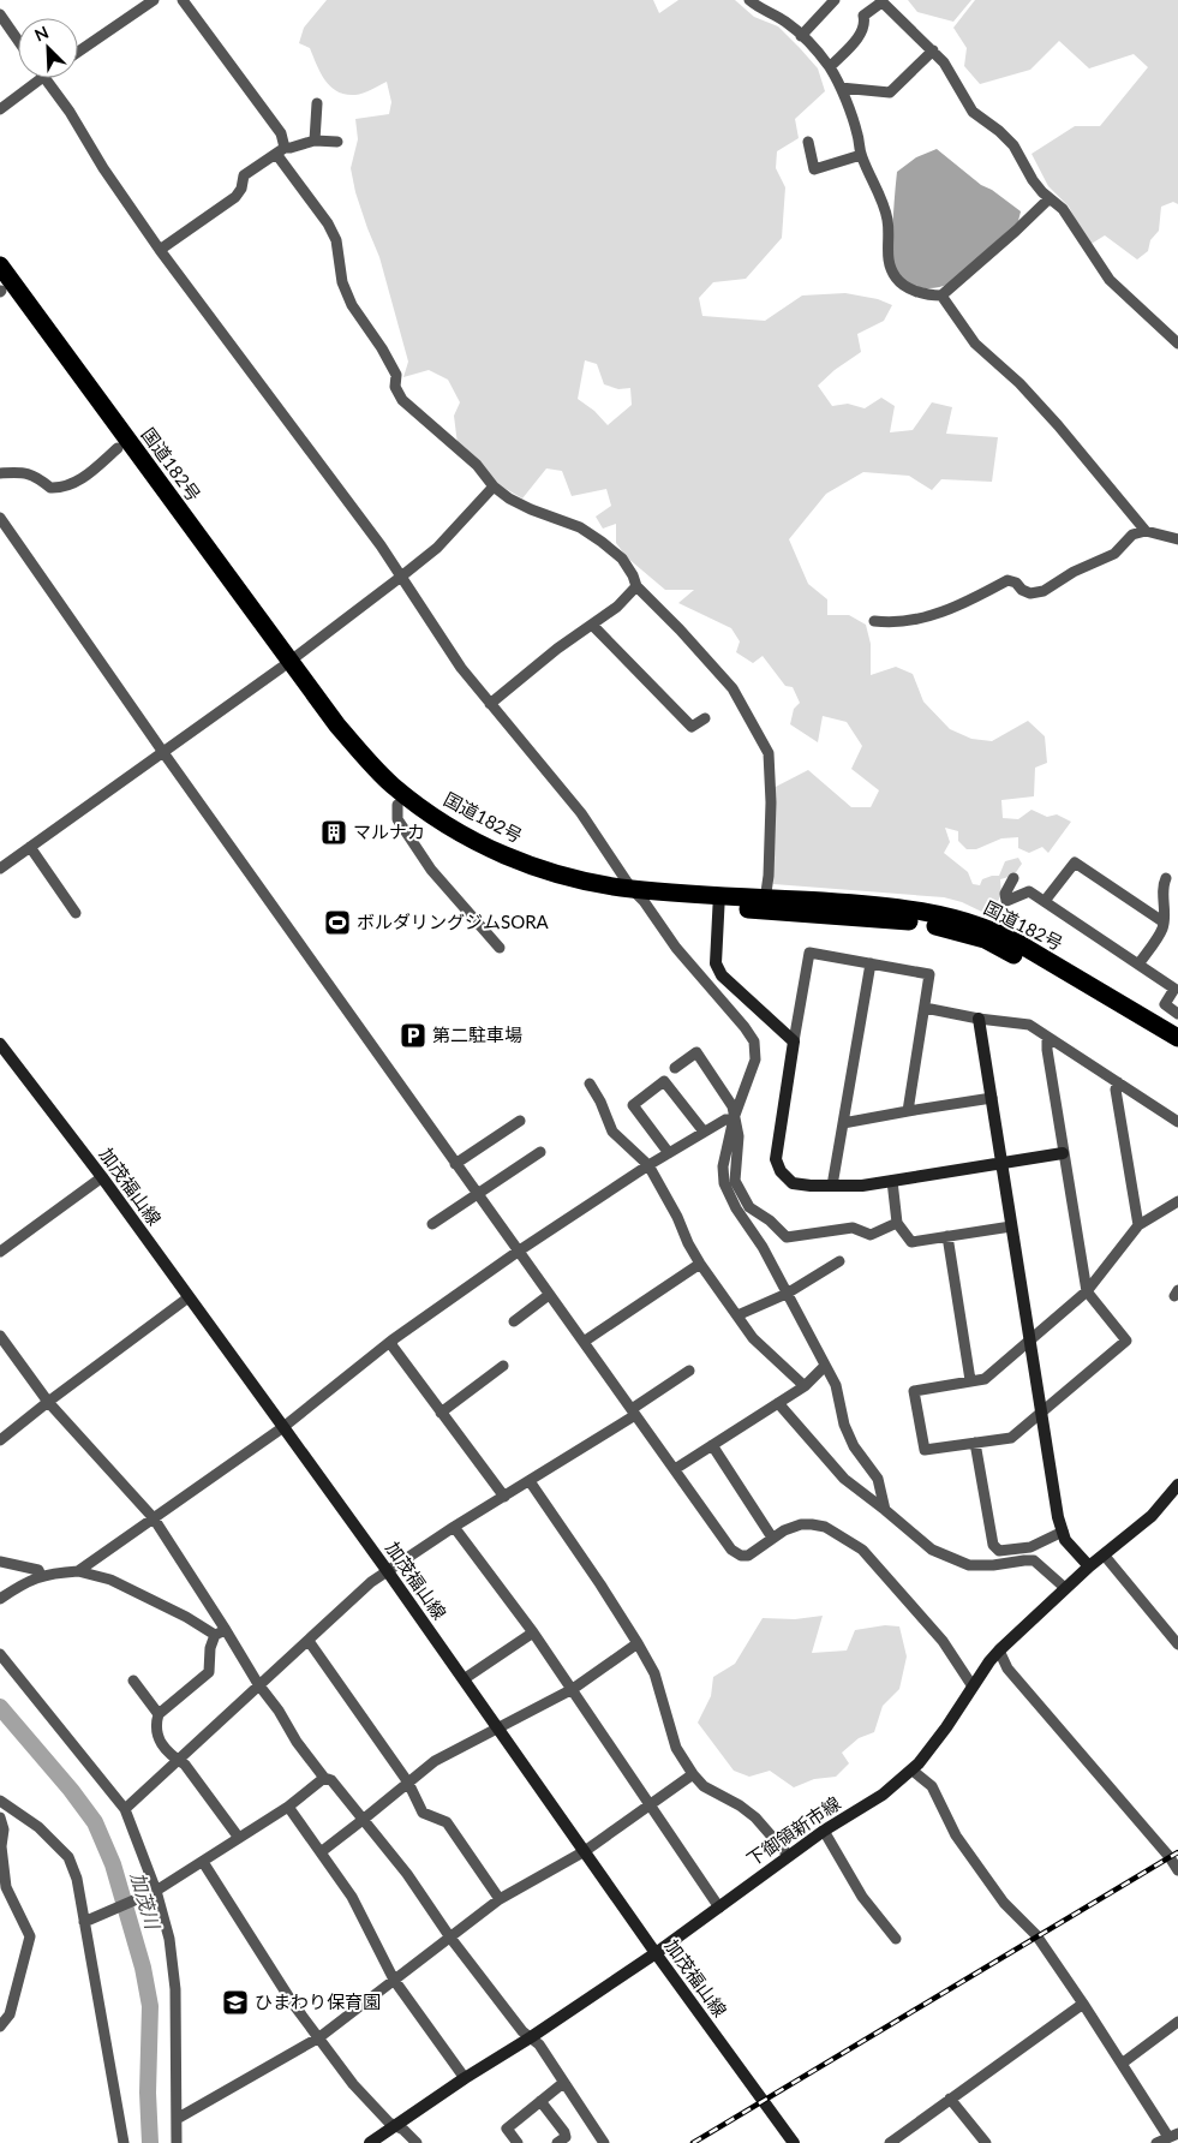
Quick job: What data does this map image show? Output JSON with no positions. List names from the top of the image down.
{
  "streets": {
    "highway": ["国道182号"],
    "main road": ["加茂福山線", "下御領新市線"]
  },
  "crossings": [
    ["加茂福山線", "下御領新市線"]
  ],
  "water": ["加茂川"],
  "places": {
    "building": ["マルナカ"],
    "sports": ["ボルダリングジムSORA"],
    "parking": ["第二駐車場"],
    "school or university": ["ひまわり保育園"]
  },
  "north": "top left"
}
